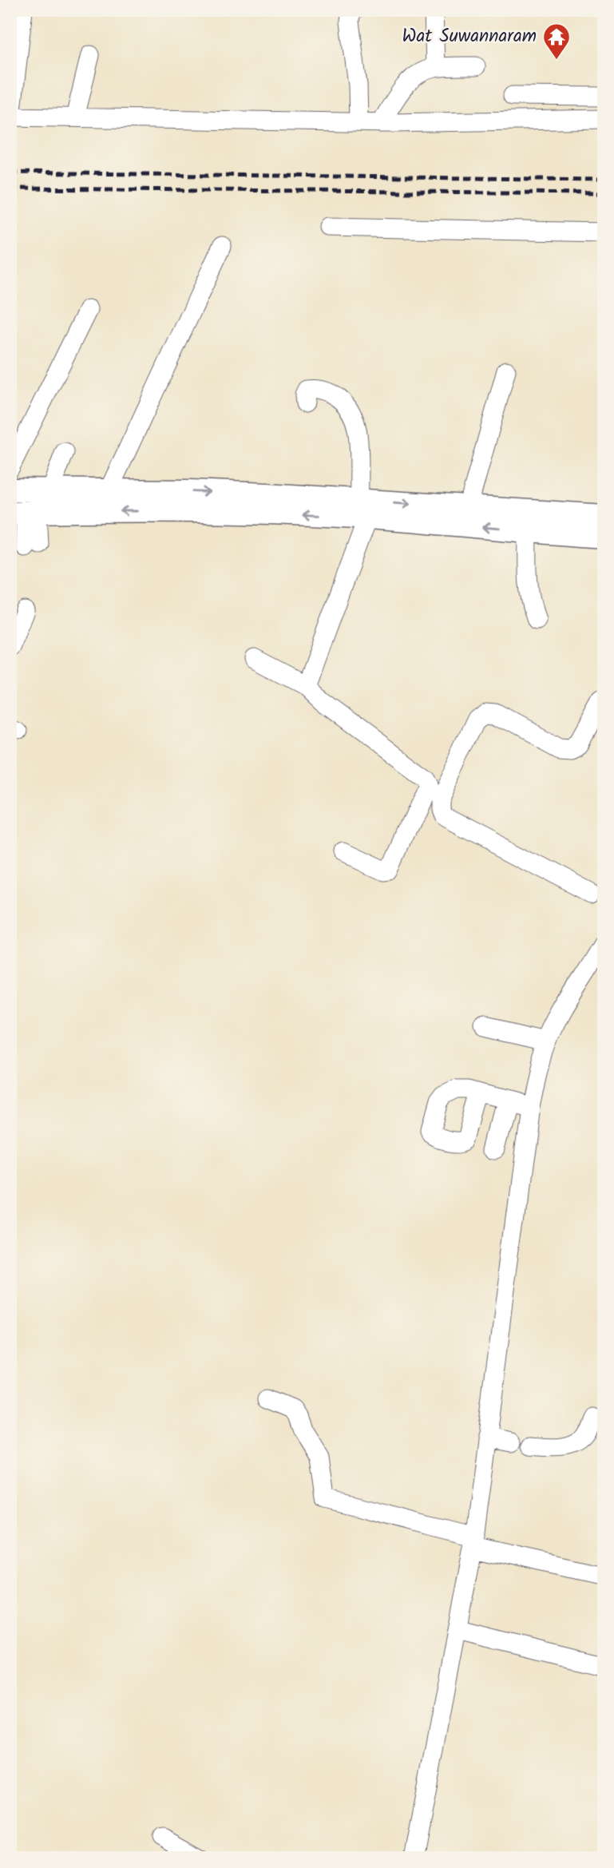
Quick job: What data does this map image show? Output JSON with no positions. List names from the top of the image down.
{
  "places": {
    "temple": ["Wat Suwannaram"]
  }
}
